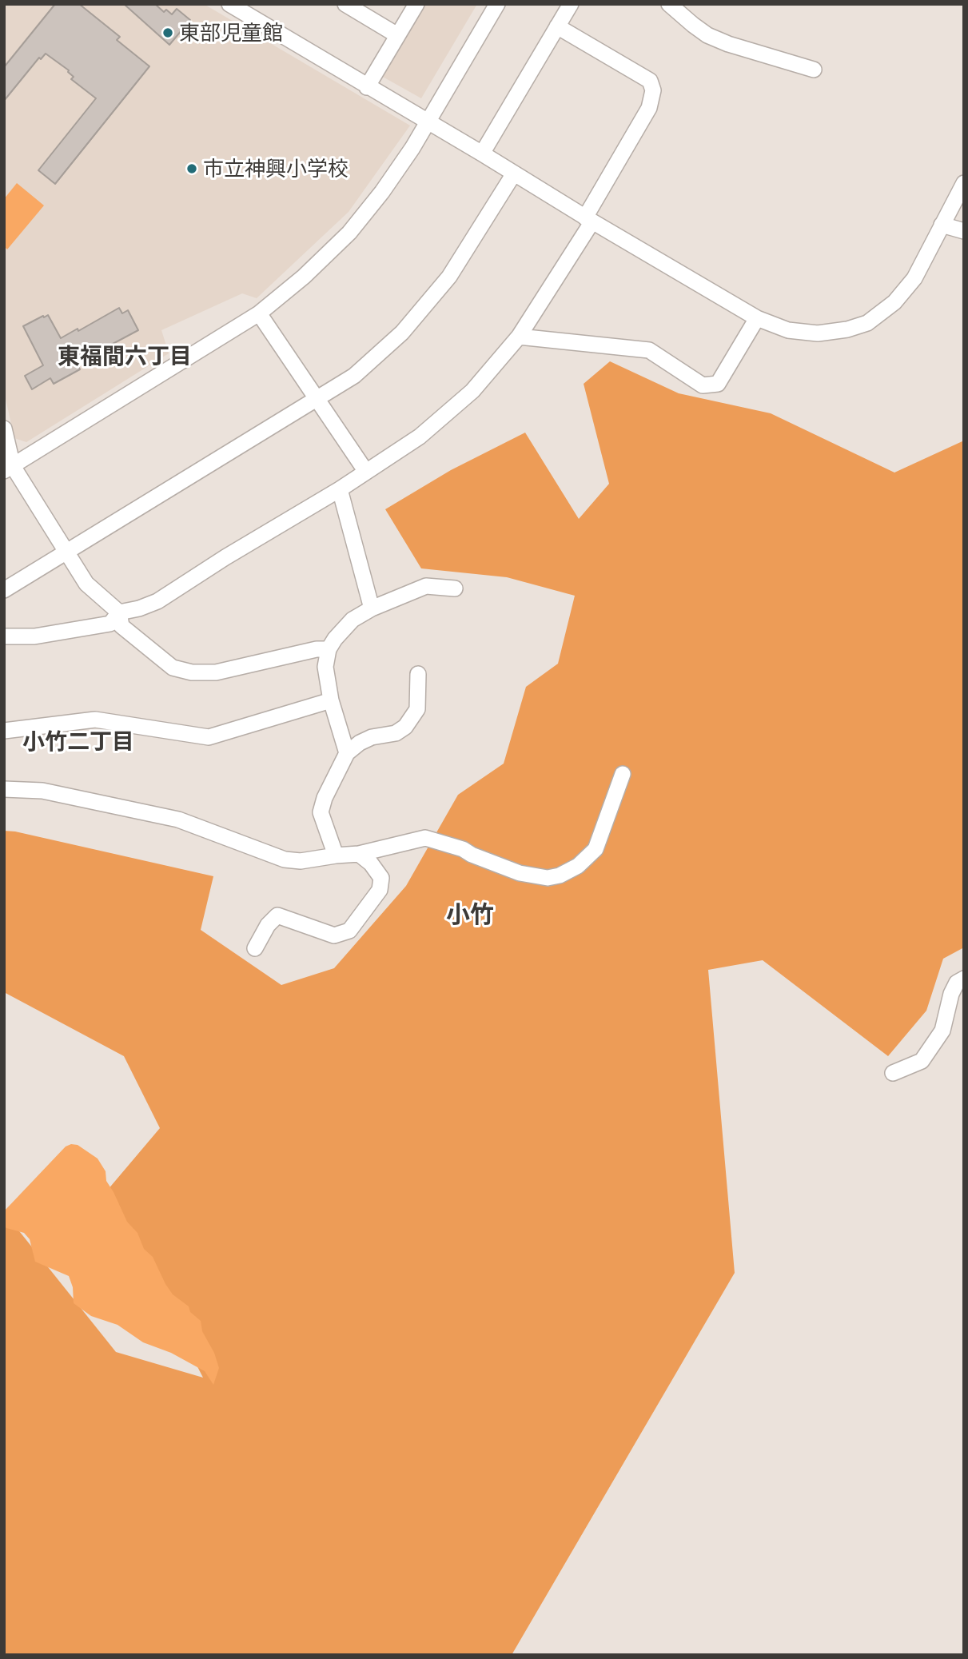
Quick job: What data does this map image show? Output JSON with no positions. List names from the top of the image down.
{
  "districts": ["東福間六丁目", "小竹二丁目", "小竹"],
  "places": ["東部児童館", "市立神興小学校"]
}
